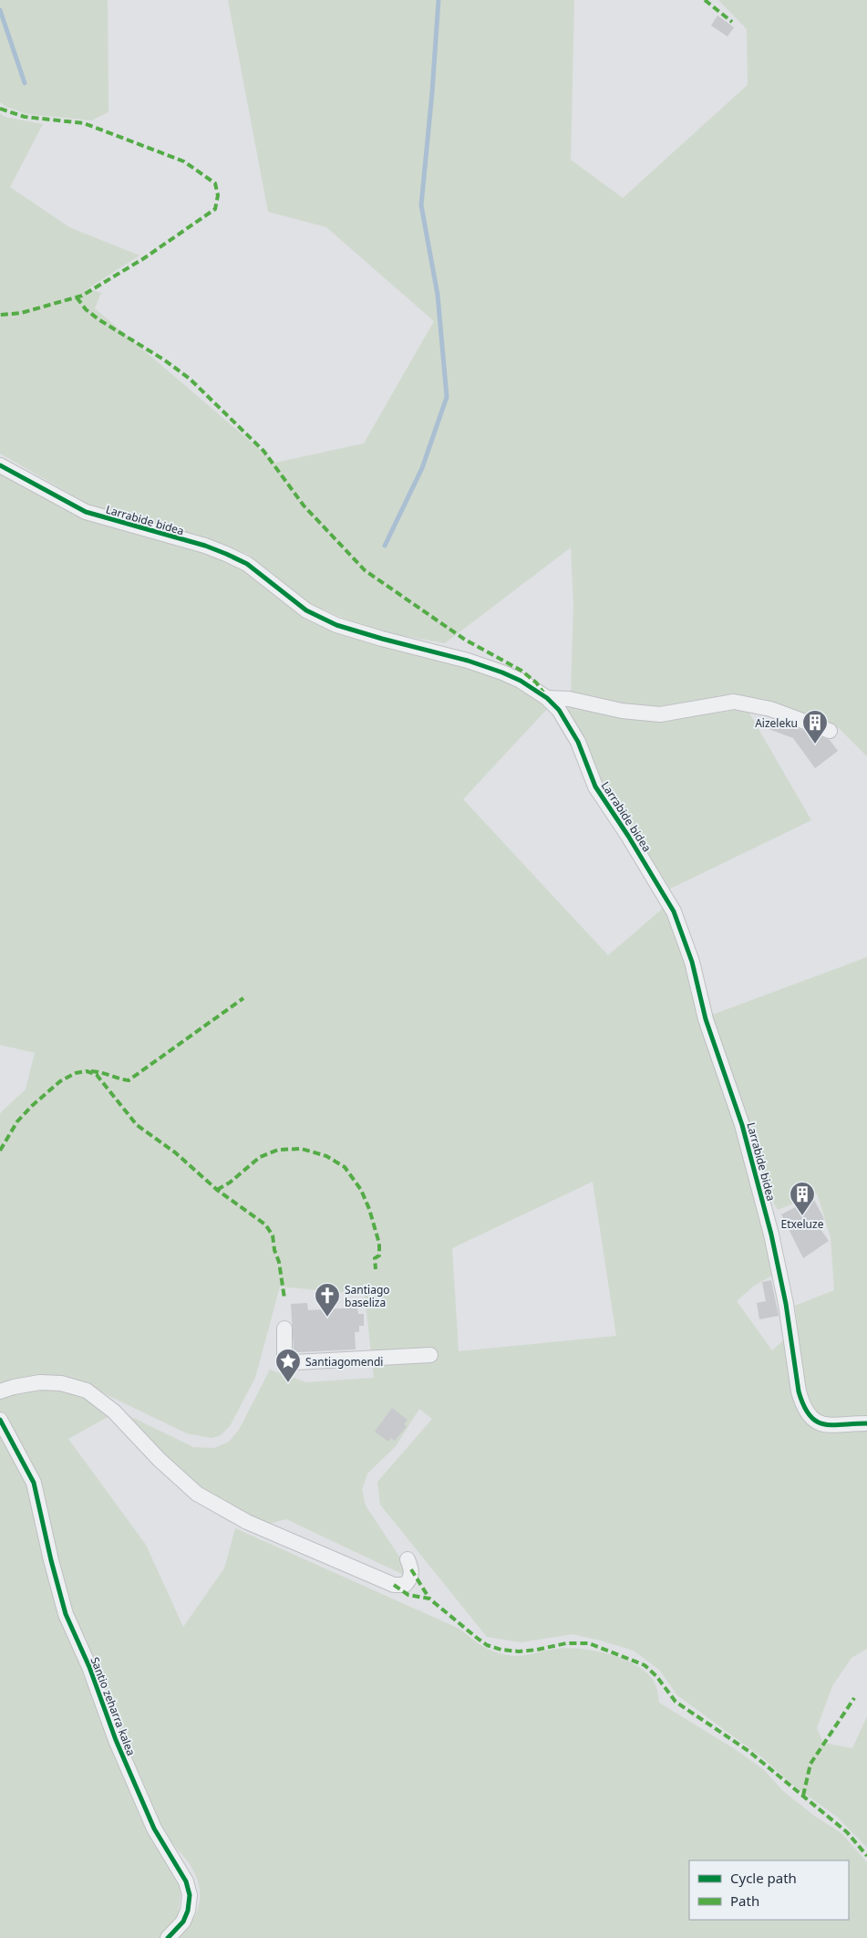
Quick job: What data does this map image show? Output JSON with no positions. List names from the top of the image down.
{
  "streets": {
    "street": ["Larrabide bidea", "Santio zeharra kalea"]
  },
  "places": {
    "building": ["Aizeleku", "Etxeluze"],
    "church": ["Santiago baseliza"],
    "place": ["Santiagomendi"]
  },
  "legend": ["Cycle path", "Path"]
}
